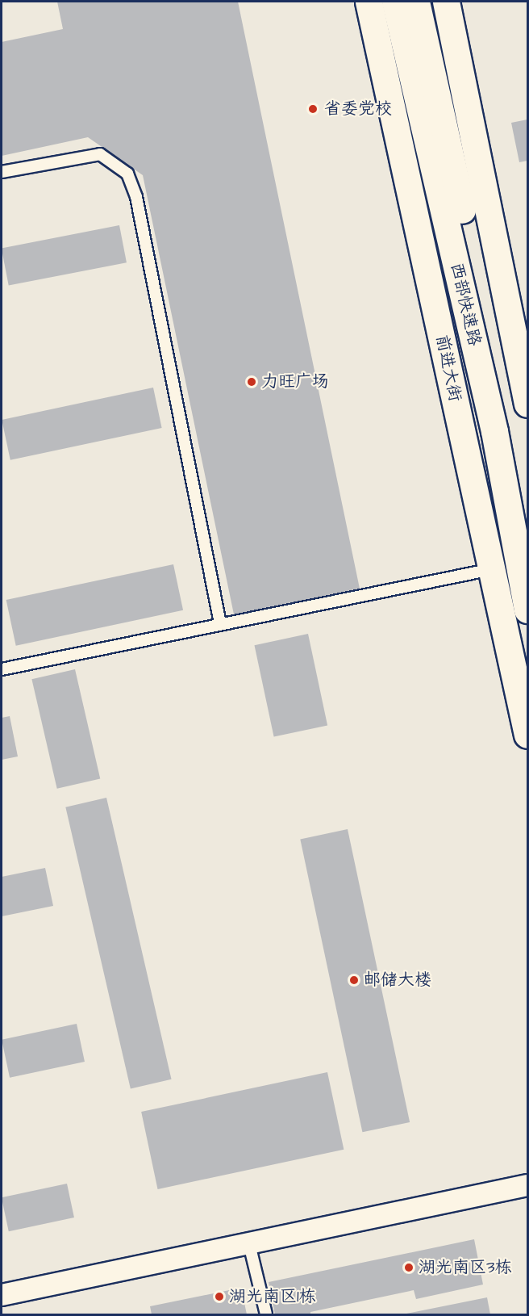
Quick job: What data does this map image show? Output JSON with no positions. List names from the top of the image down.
{
  "streets": {
    "main road": ["西部快速路", "前进大街"]
  },
  "places": [
    "省委党校",
    "力旺广场",
    "邮储大楼",
    "湖光南区3栋",
    "湖光南区1栋"
  ]
}
